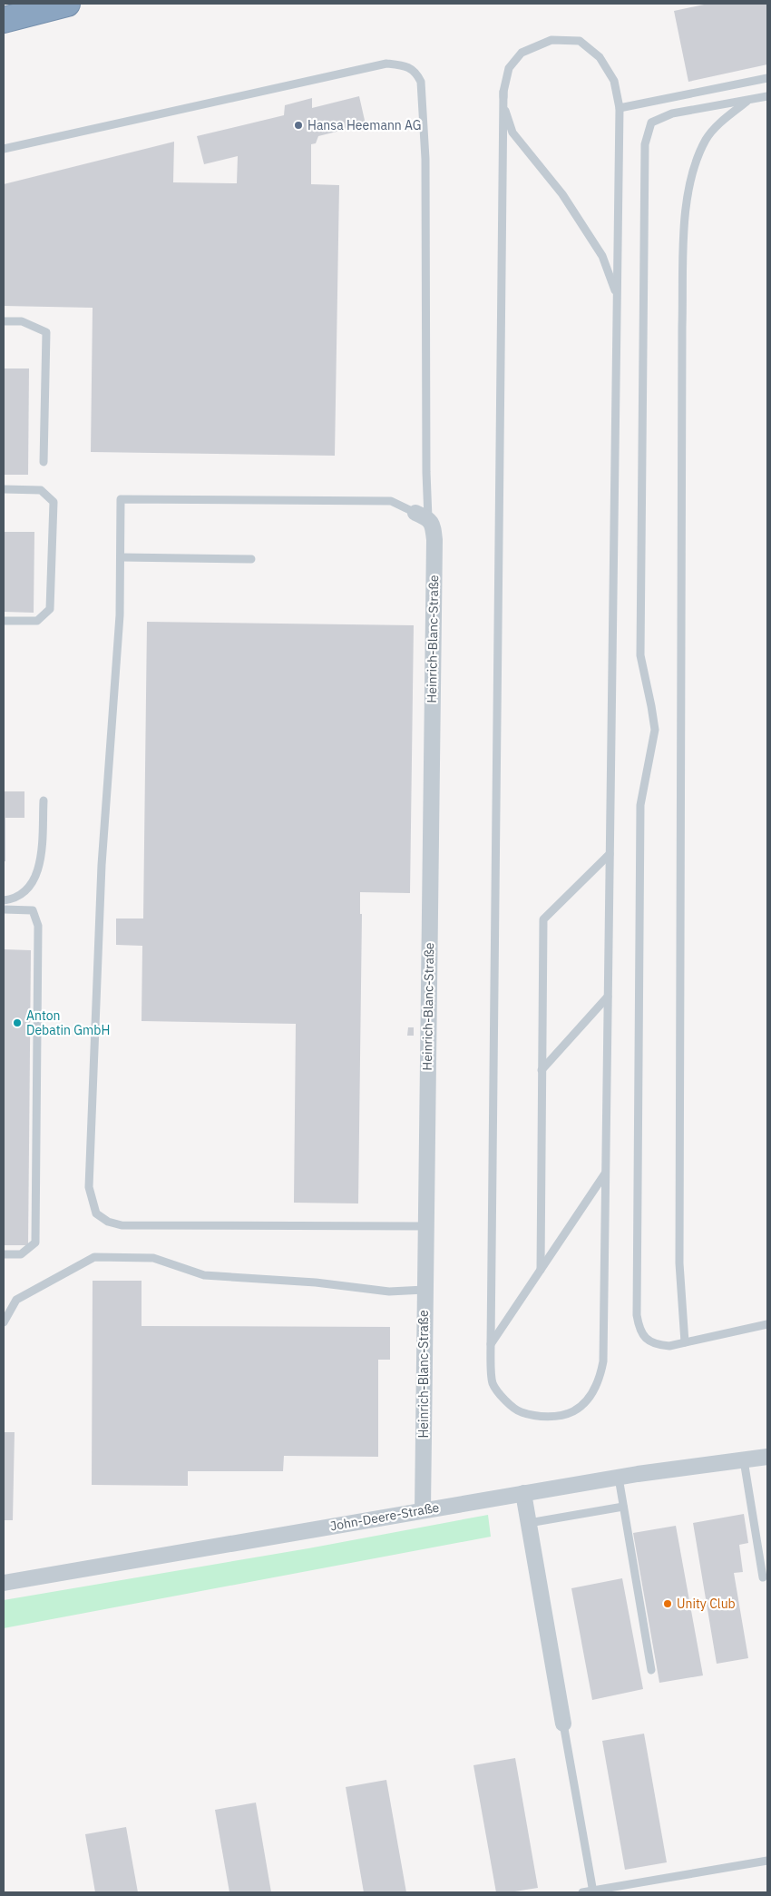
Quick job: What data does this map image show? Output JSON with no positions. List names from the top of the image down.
{
  "streets": {
    "street": ["Heinrich-Blanc-Straße", "John-Deere-Straße"]
  },
  "crossings": [
    ["Heinrich-Blanc-Straße", "John-Deere-Straße"]
  ],
  "places": ["Hansa Heemann AG", "Anton Debatin GmbH", "Unity Club"]
}
